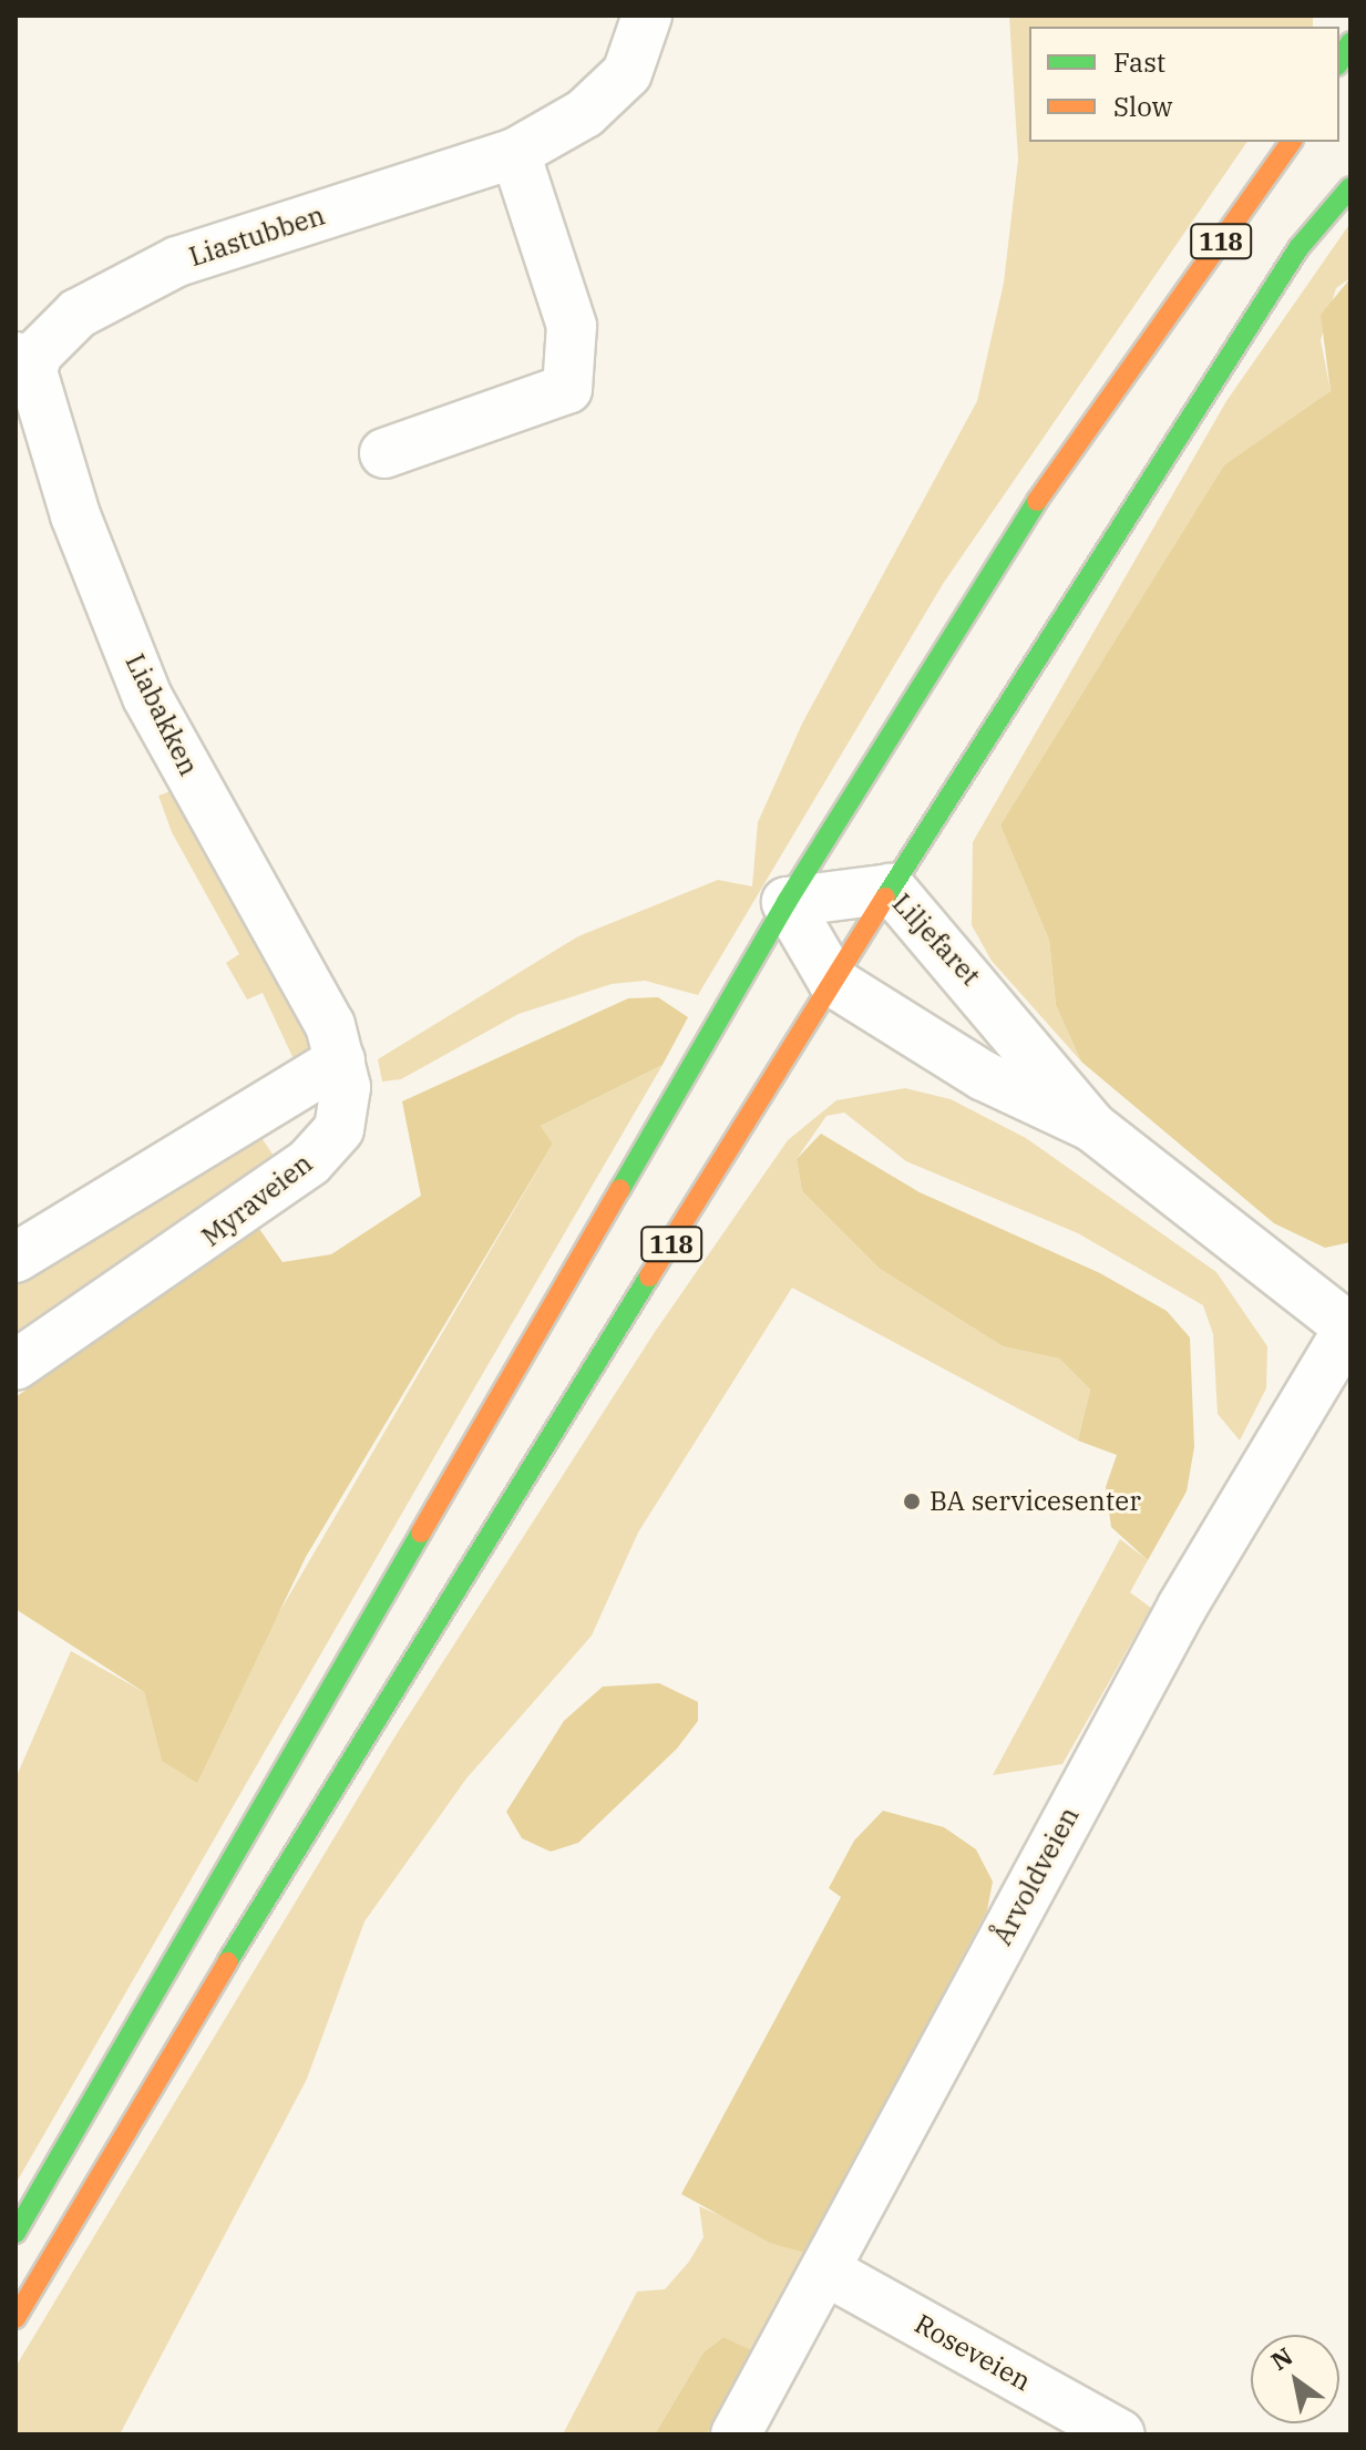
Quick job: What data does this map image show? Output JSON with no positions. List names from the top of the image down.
{
  "streets": {
    "main road": ["118"],
    "street": [
      "Liastubben",
      "Liabakken",
      "Liljefaret",
      "Myraveien",
      "Årvoldveien",
      "Roseveien"
    ]
  },
  "crossings": [
    ["Liastubben", "Liabakken"],
    ["118", "Liljefaret"],
    ["Liabakken", "Myraveien"],
    ["Liljefaret", "Årvoldveien"],
    ["Årvoldveien", "Roseveien"]
  ],
  "places": ["BA servicesenter"],
  "legend": ["Fast", "Slow"],
  "north": "top left"
}
